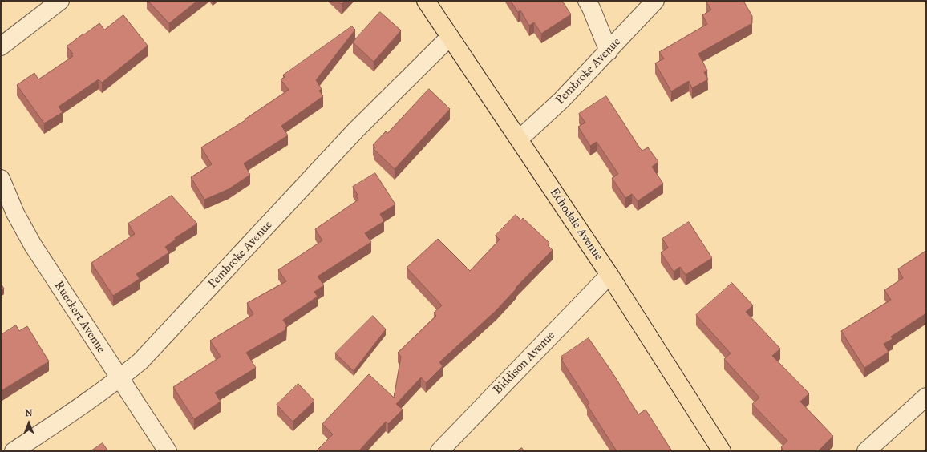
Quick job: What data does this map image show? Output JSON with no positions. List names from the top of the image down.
{
  "streets": {
    "main road": ["Echodale Avenue"],
    "street": ["Pembroke Avenue", "Rueckert Avenue", "Biddison Avenue"]
  },
  "crossings": [
    ["Pembroke Avenue", "Echodale Avenue"],
    ["Pembroke Avenue", "Rueckert Avenue"],
    ["Echodale Avenue", "Biddison Avenue"]
  ],
  "north": "top"
}
